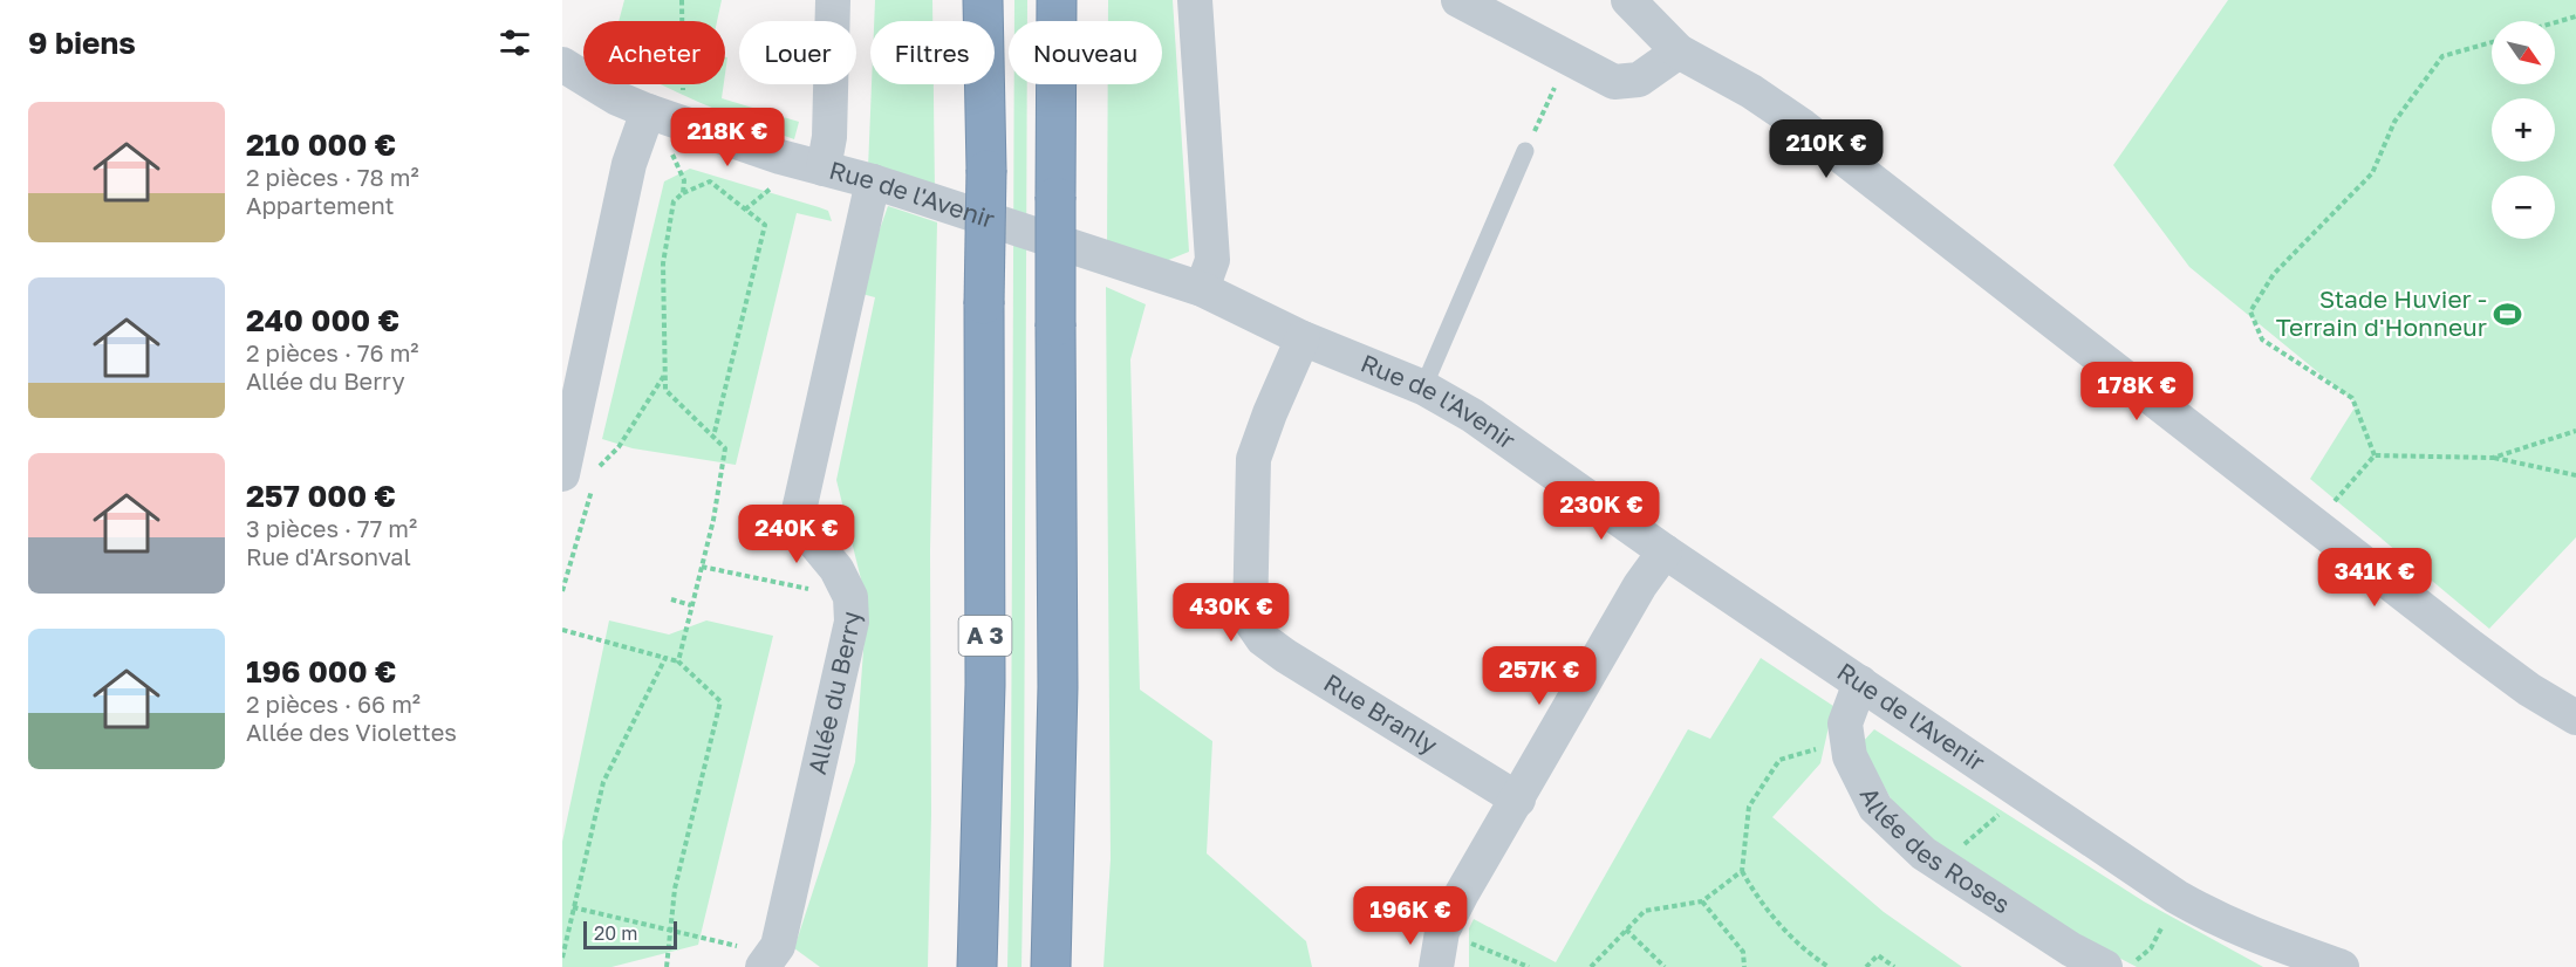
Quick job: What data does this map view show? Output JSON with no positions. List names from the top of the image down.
{
  "streets": {
    "highway": ["A 3"],
    "street": [
      "Rue de l'Avenir",
      "Allée du Berry",
      "Rue Branly",
      "Allée des Roses"
    ]
  },
  "crossings": [
    ["Rue de l'Avenir", "Allée du Berry"],
    ["Rue de l'Avenir", "Rue Branly"],
    ["Rue de l'Avenir", "Allée des Roses"]
  ],
  "places": {
    "sports": ["Stade Huvier - Terrain d'Honneur"]
  },
  "scale_bar": "20 m",
  "north": "bottom right",
  "page": {
    "heading": "9 biens",
    "map_buttons": ["+", "−"],
    "chip": [
      "Acheter",
      "Louer",
      "Filtres",
      "Nouveau"
    ],
    "list": [
      {
        "name": "210 000 €",
        "note": "2 pièces · 78 m² · Appartement"
      },
      {
        "name": "240 000 €",
        "note": "2 pièces · 76 m² · Allée du Berry"
      },
      {
        "name": "257 000 €",
        "note": "3 pièces · 77 m² · Rue d'Arsonval"
      },
      {
        "name": "196 000 €",
        "note": "2 pièces · 66 m² · Allée des Violettes"
      }
    ],
    "price": [
      "218K €",
      "210K €",
      "178K €",
      "230K €",
      "240K €",
      "341K €",
      "430K €",
      "257K €",
      "196K €"
    ],
    "scale": "20 m"
  }
}
